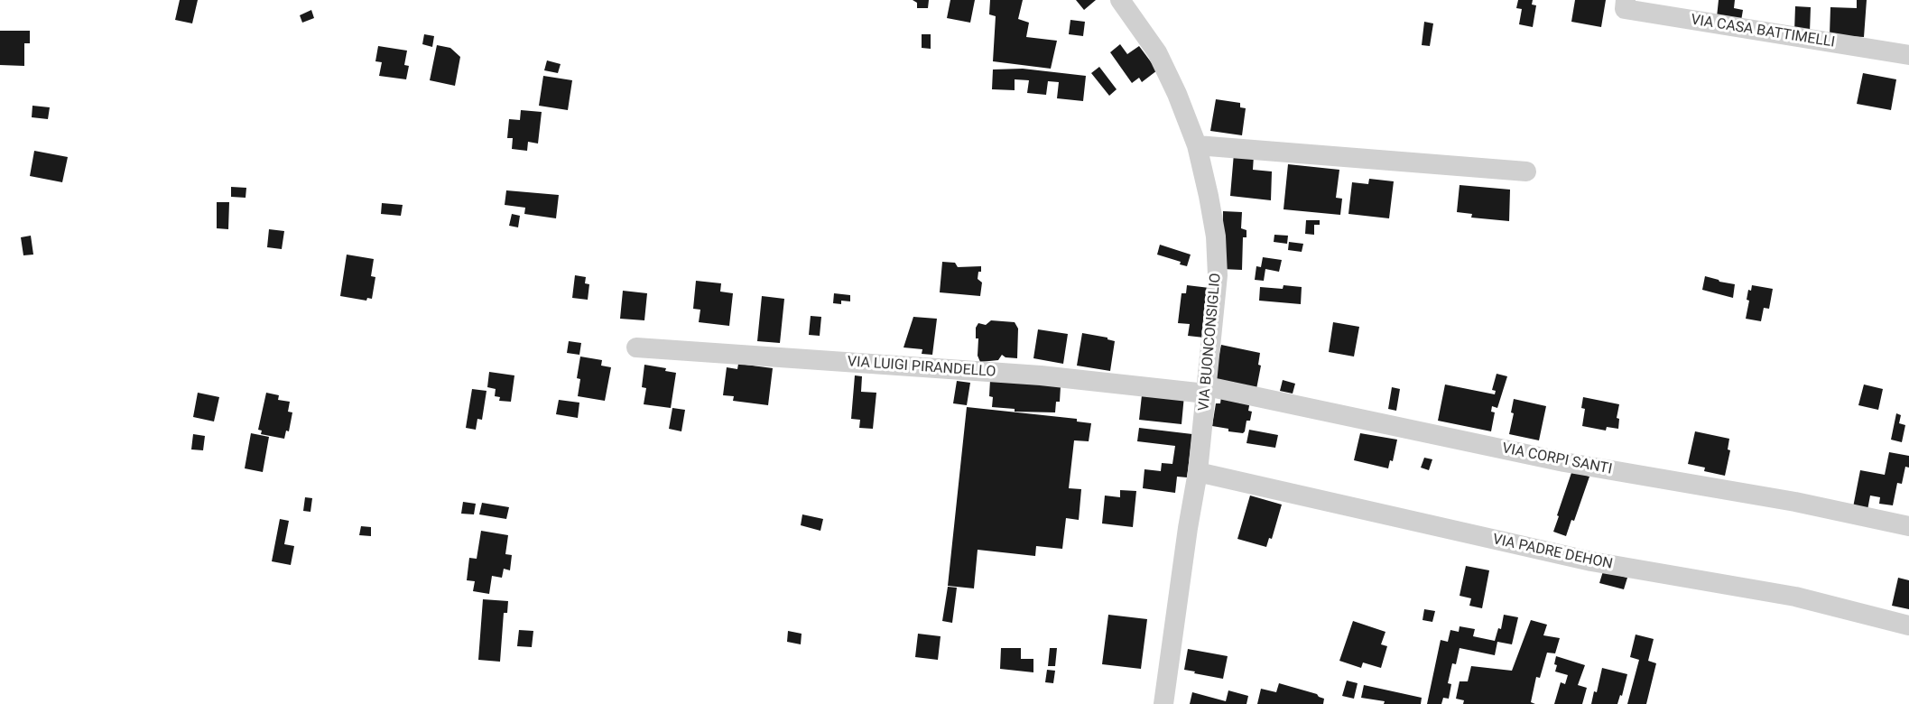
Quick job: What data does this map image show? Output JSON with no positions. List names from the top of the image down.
{
  "streets": {
    "street": [
      "VIA CASA BATTIMELLI",
      "VIA BUONCONSIGLIO",
      "VIA LUIGI PIRANDELLO",
      "VIA CORPI SANTI",
      "VIA PADRE DEHON"
    ]
  },
  "crossings": [
    ["VIA BUONCONSIGLIO", "VIA LUIGI PIRANDELLO"],
    ["VIA BUONCONSIGLIO", "VIA CORPI SANTI"],
    ["VIA BUONCONSIGLIO", "VIA PADRE DEHON"],
    ["VIA LUIGI PIRANDELLO", "VIA CORPI SANTI"]
  ]
}
